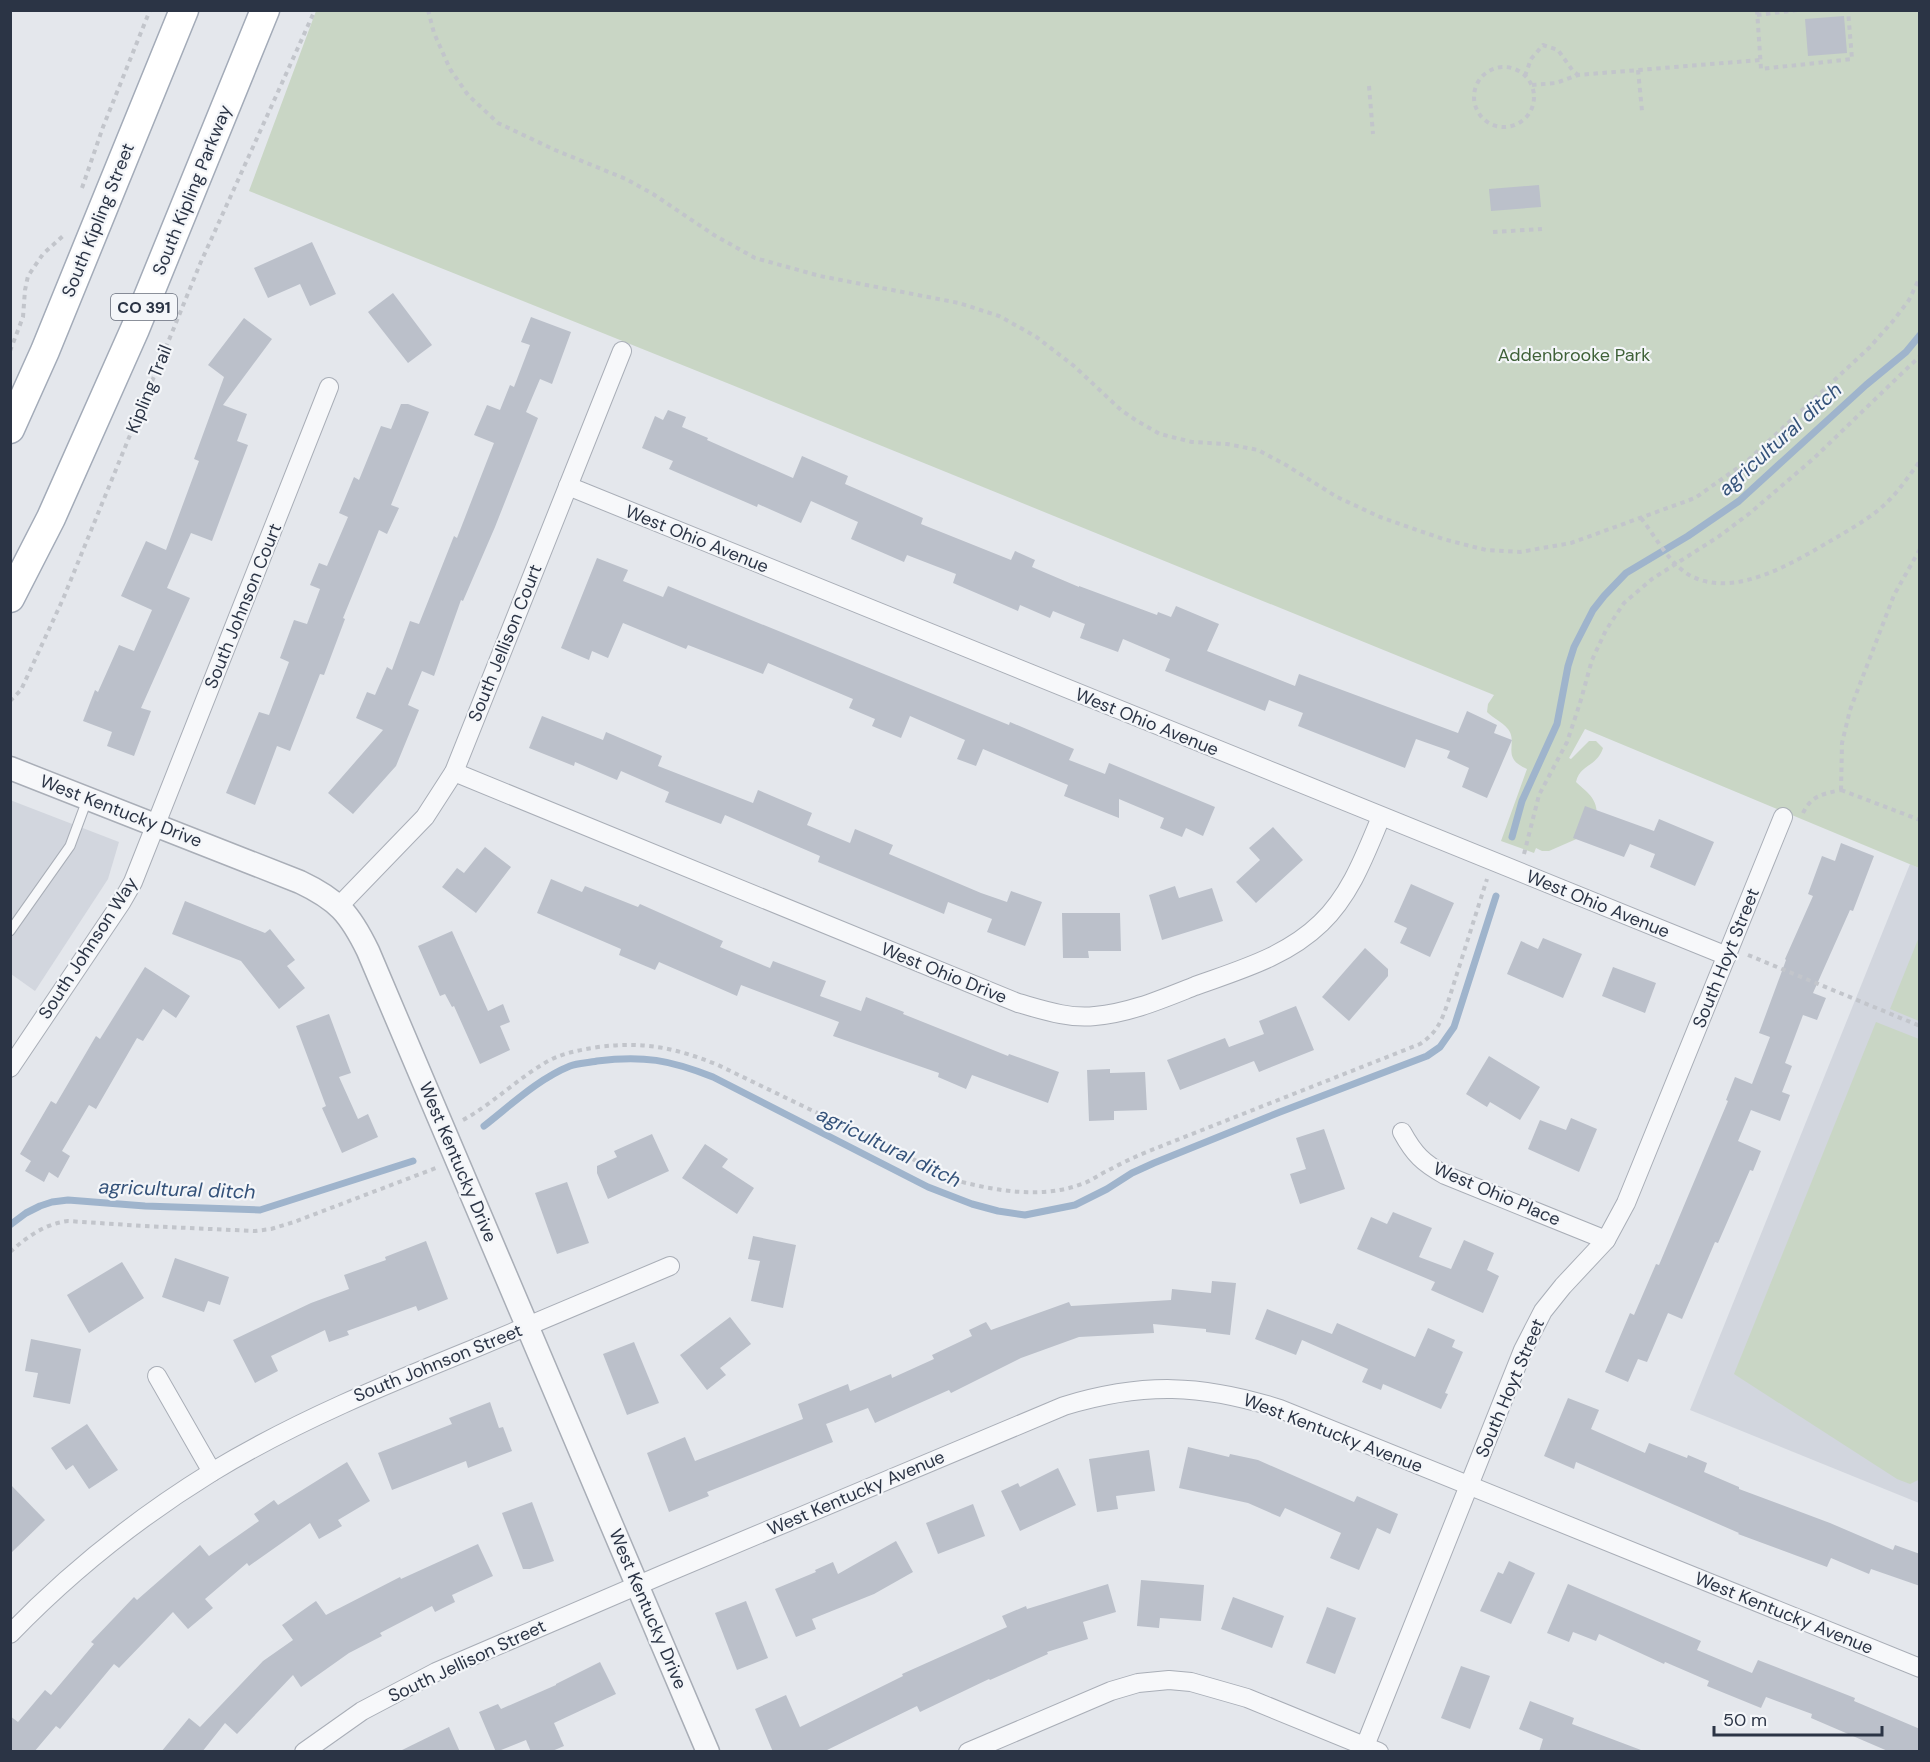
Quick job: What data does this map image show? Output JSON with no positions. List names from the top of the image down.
{
  "streets": {
    "main road": ["South Kipling Parkway", "South Kipling Street", "CO 391"],
    "street": [
      "West Ohio Avenue",
      "South Johnson Court",
      "South Jellison Court",
      "West Kentucky Drive",
      "South Johnson Way",
      "South Hoyt Street",
      "West Ohio Drive",
      "West Ohio Place",
      "South Johnson Street",
      "West Kentucky Avenue",
      "South Jellison Street"
    ],
    "path": ["Kipling Trail"]
  },
  "crossings": [
    ["West Ohio Avenue", "South Jellison Court"],
    ["West Ohio Avenue", "South Hoyt Street"],
    ["West Ohio Avenue", "West Ohio Drive"],
    ["South Johnson Court", "West Kentucky Drive"],
    ["South Johnson Court", "South Johnson Way"],
    ["South Jellison Court", "West Kentucky Drive"],
    ["South Jellison Court", "West Ohio Drive"],
    ["West Kentucky Drive", "South Johnson Way"],
    ["West Kentucky Drive", "South Johnson Street"],
    ["West Kentucky Drive", "West Kentucky Avenue"],
    ["West Kentucky Drive", "South Jellison Street"],
    ["South Hoyt Street", "West Ohio Place"],
    ["South Hoyt Street", "West Kentucky Avenue"],
    ["West Kentucky Avenue", "South Jellison Street"]
  ],
  "water": ["agricultural ditch"],
  "parks": ["Addenbrooke Park"],
  "scale_bar": "50 m"
}
